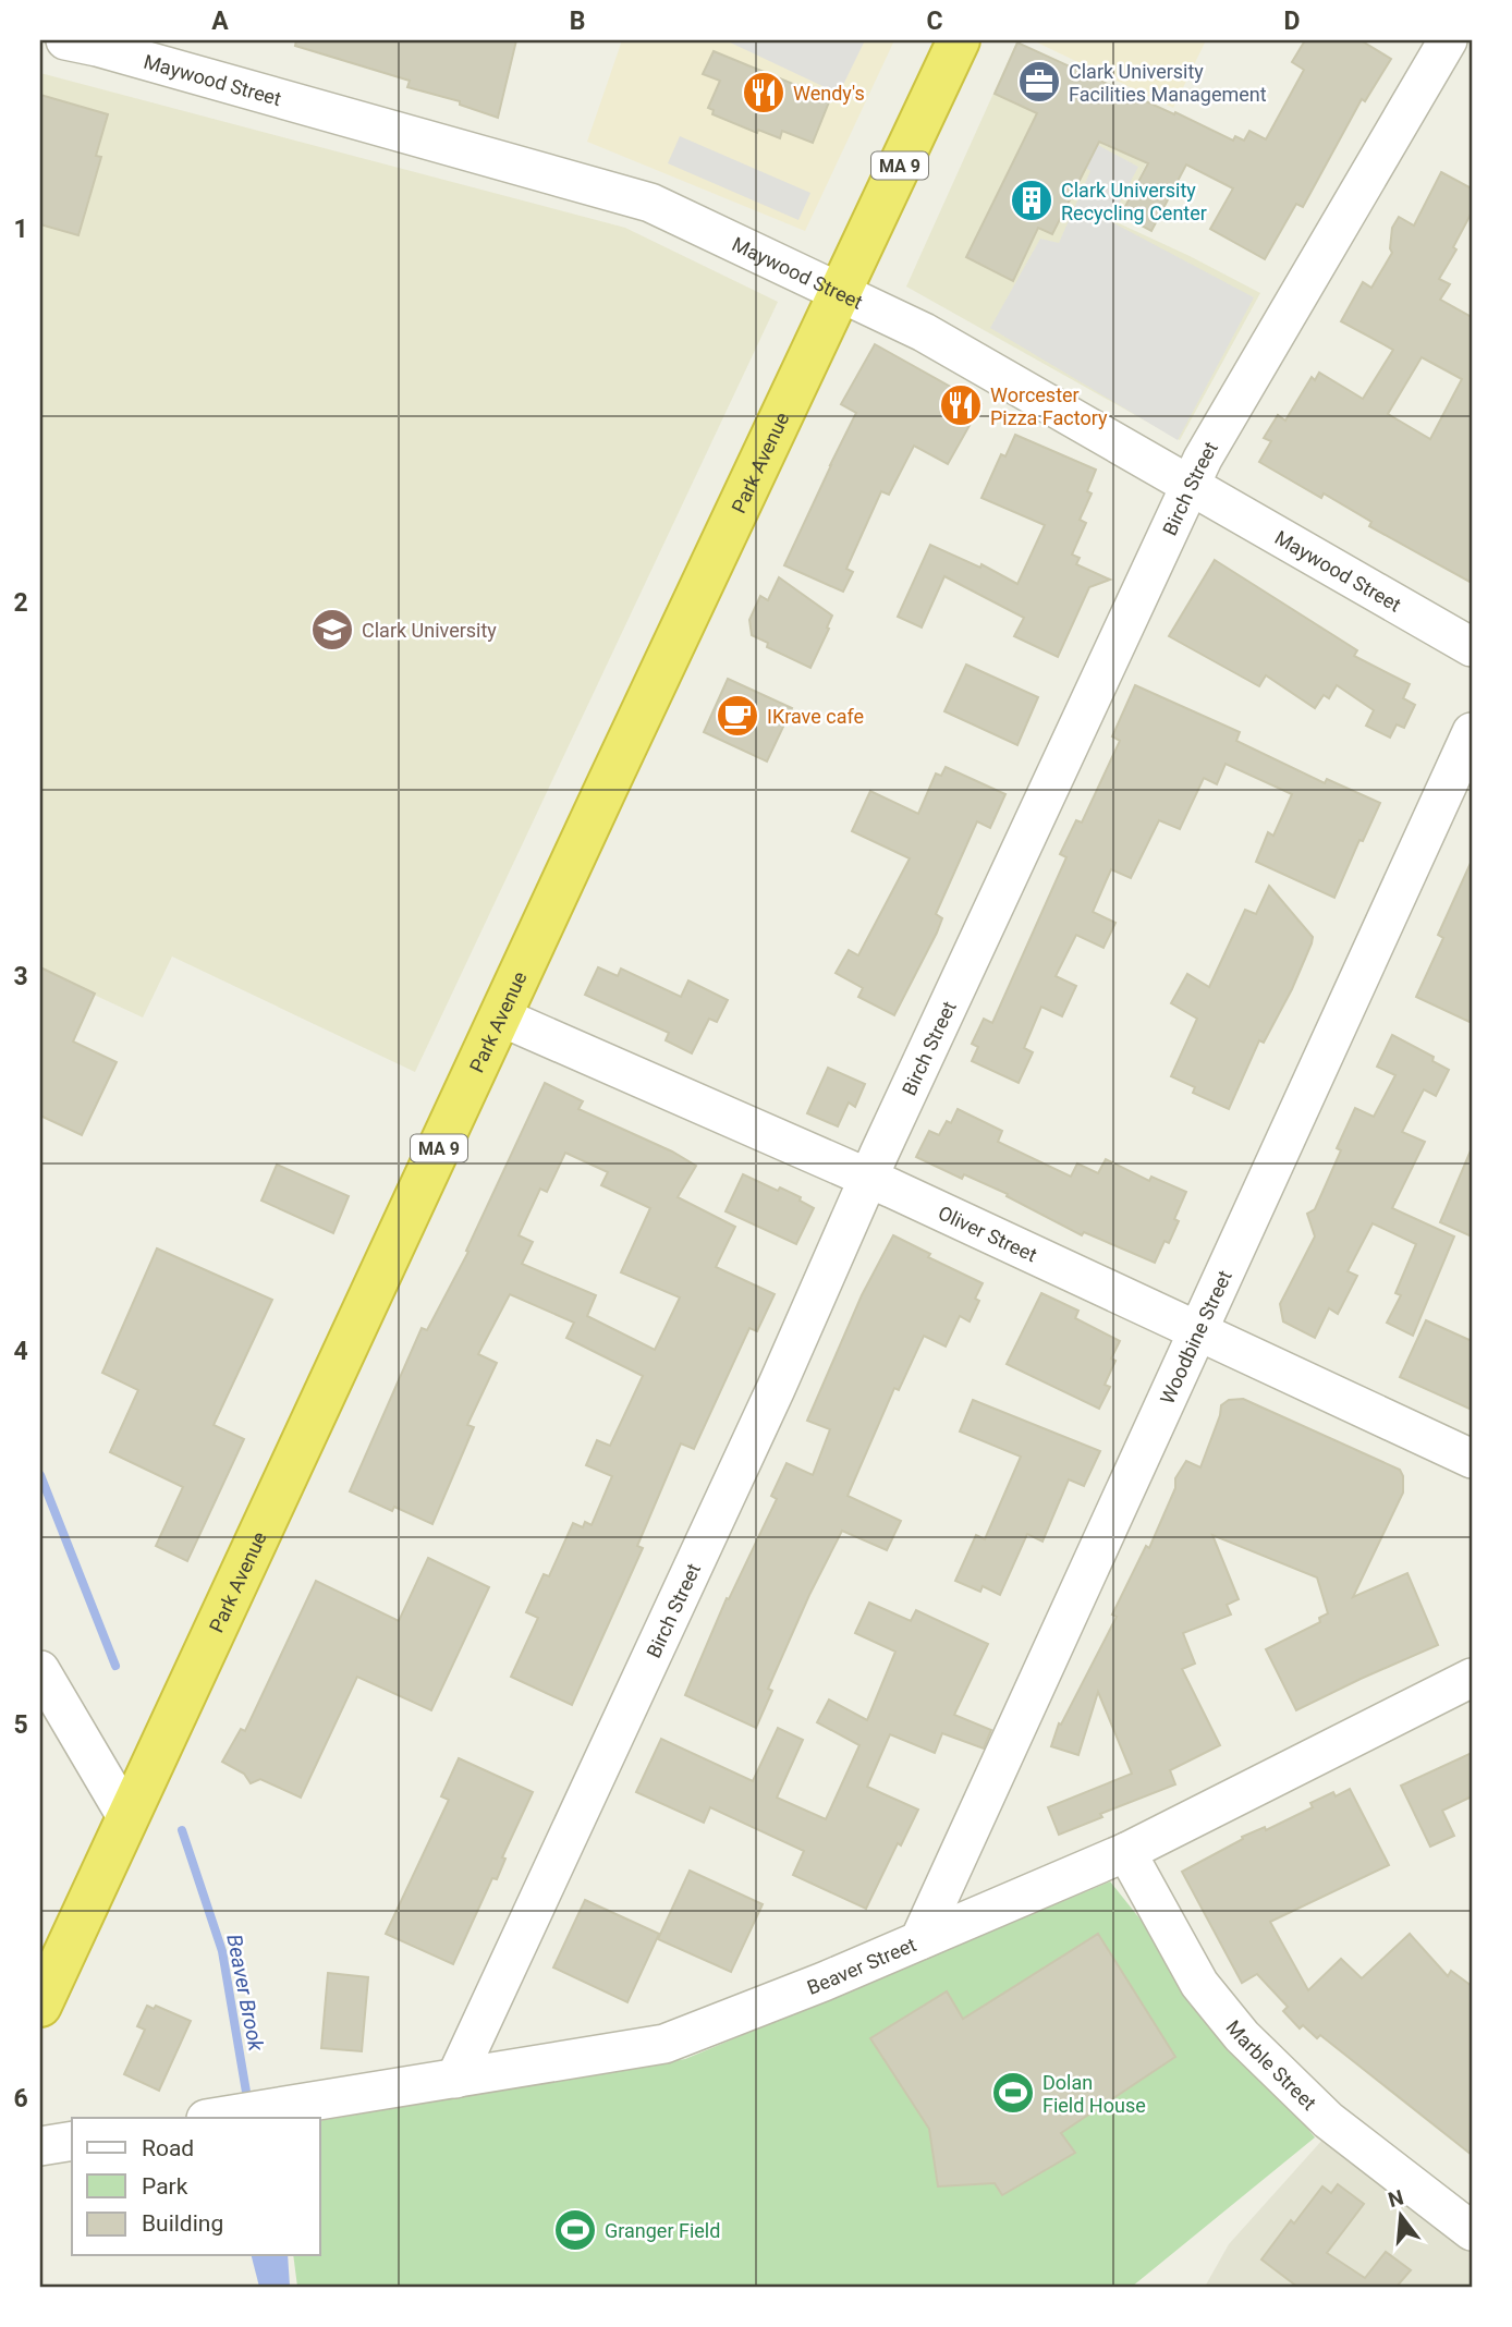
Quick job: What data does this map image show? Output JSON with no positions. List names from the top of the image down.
{
  "streets": {
    "highway": ["MA 9", "Park Avenue"],
    "street": [
      "Maywood Street",
      "Birch Street",
      "Oliver Street",
      "Woodbine Street",
      "Beaver Street",
      "Marble Street"
    ]
  },
  "crossings": [
    ["Maywood Street", "Park Avenue"],
    ["Maywood Street", "Birch Street"],
    ["Park Avenue", "Oliver Street"],
    ["Birch Street", "Oliver Street"],
    ["Birch Street", "Beaver Street"],
    ["Oliver Street", "Woodbine Street"],
    ["Woodbine Street", "Beaver Street"],
    ["Beaver Street", "Marble Street"]
  ],
  "water": ["Beaver Brook"],
  "places": {
    "office": ["Clark University Facilities Management"],
    "restaurant": ["Wendy's", "Worcester Pizza Factory"],
    "building": ["Clark University Recycling Center"],
    "school or university": ["Clark University"],
    "cafe": ["IKrave cafe"],
    "sports": ["Dolan Field House", "Granger Field"]
  },
  "legend": ["Road", "Park", "Building"],
  "north": "top",
  "grid": {
    "columns": [
      "A",
      "B",
      "C",
      "D"
    ],
    "rows": [
      "1",
      "2",
      "3",
      "4",
      "5",
      "6"
    ]
  }
}
